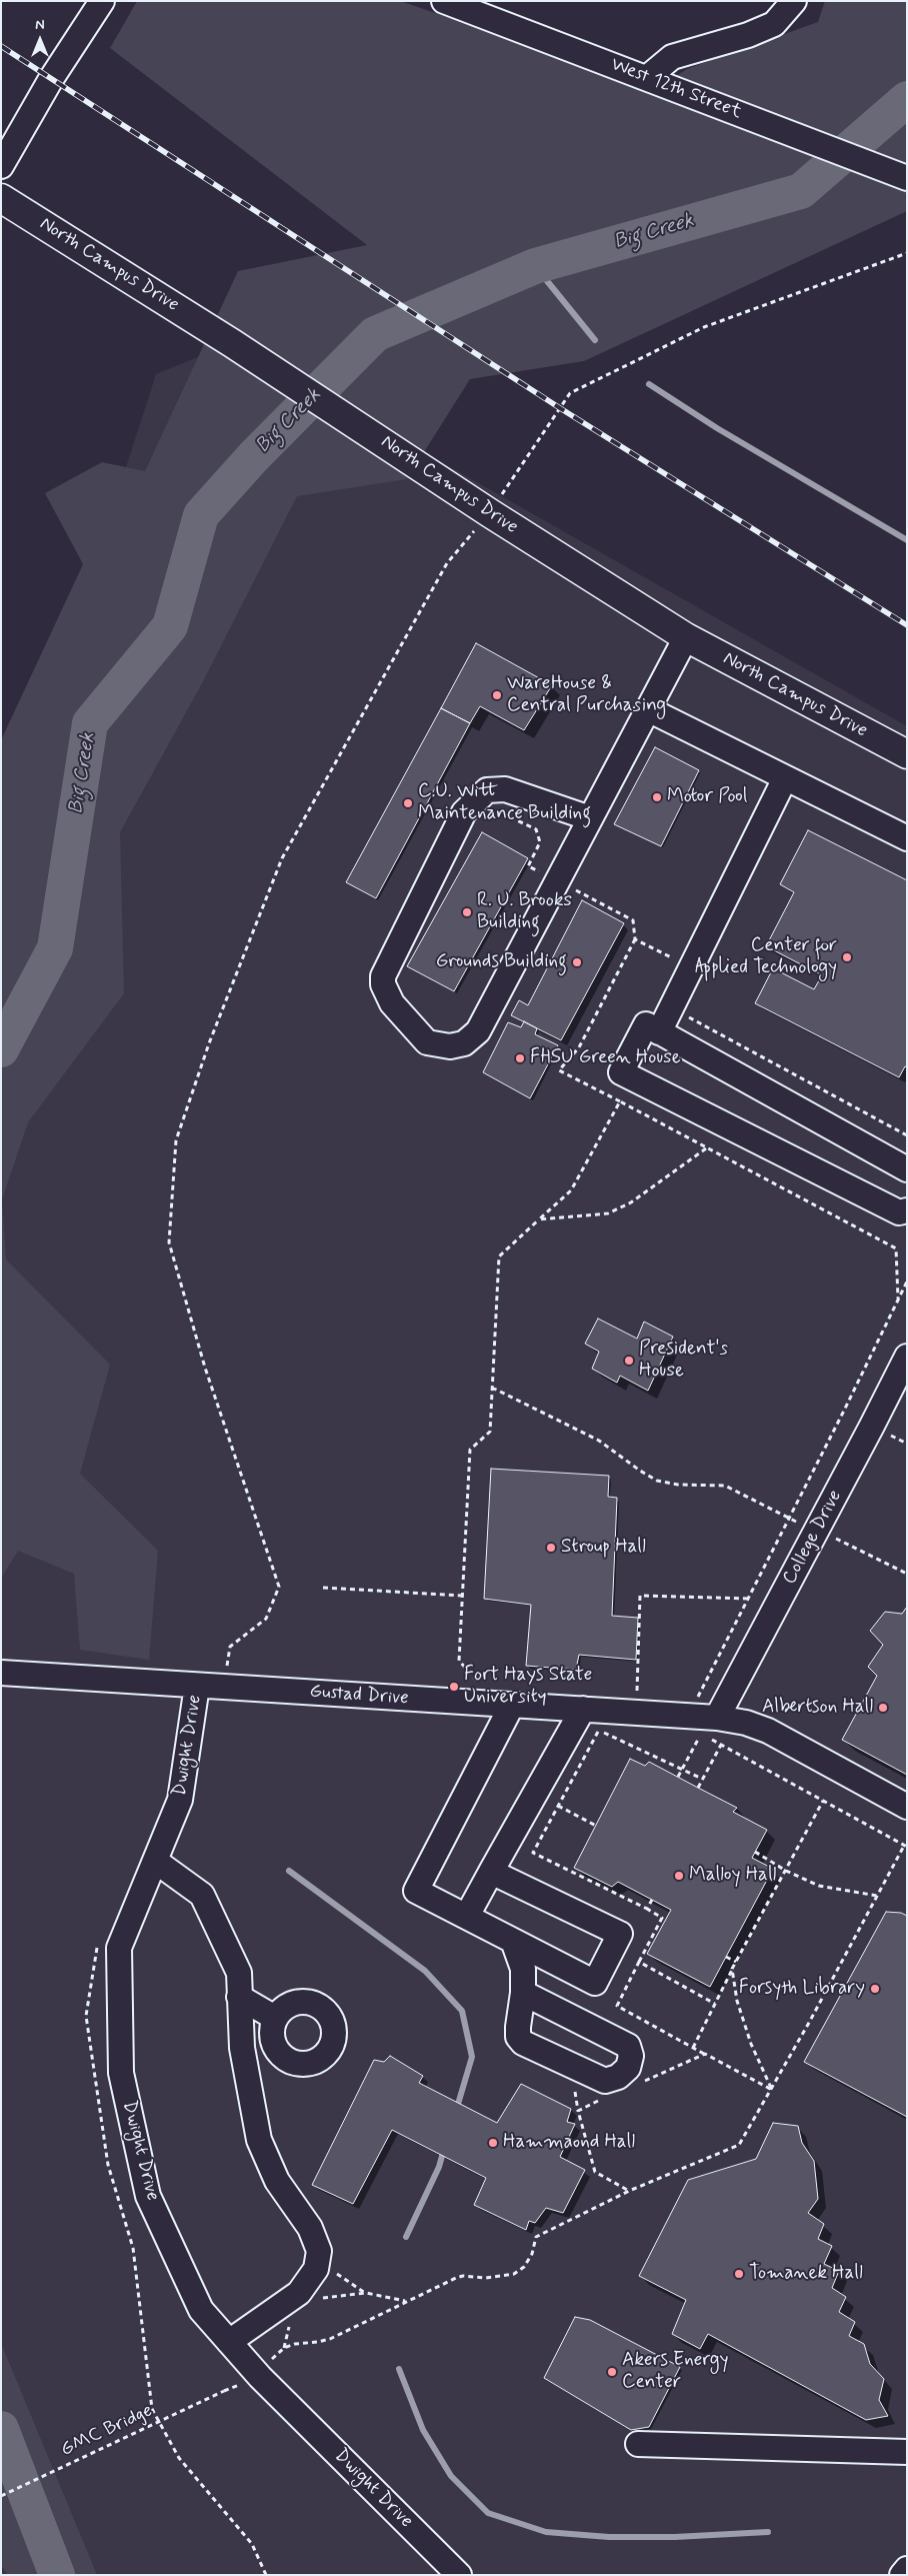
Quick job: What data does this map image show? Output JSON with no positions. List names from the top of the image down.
{
  "streets": {
    "main road": ["North Campus Drive"],
    "street": [
      "West 12th Street",
      "College Drive",
      "Gustad Drive",
      "Dwight Drive"
    ],
    "path": ["GMC Bridge"]
  },
  "crossings": [
    ["College Drive", "Gustad Drive"],
    ["Gustad Drive", "Dwight Drive"]
  ],
  "water": ["Big Creek"],
  "places": [
    "WareHouse & Central Purchasing",
    "Motor Pool",
    "C.U. Witt Maintenance Building",
    "R. U. Brooks Building",
    "Center for Applied Technology",
    "Grounds Building",
    "FHSU Green House",
    "President's House",
    "Stroup Hall",
    "Fort Hays State University",
    "Albertson Hall",
    "Malloy Hall",
    "Forsyth Library",
    "Hammaond Hall",
    "Tomanek Hall",
    "Akers Energy Center"
  ],
  "north": "top"
}
